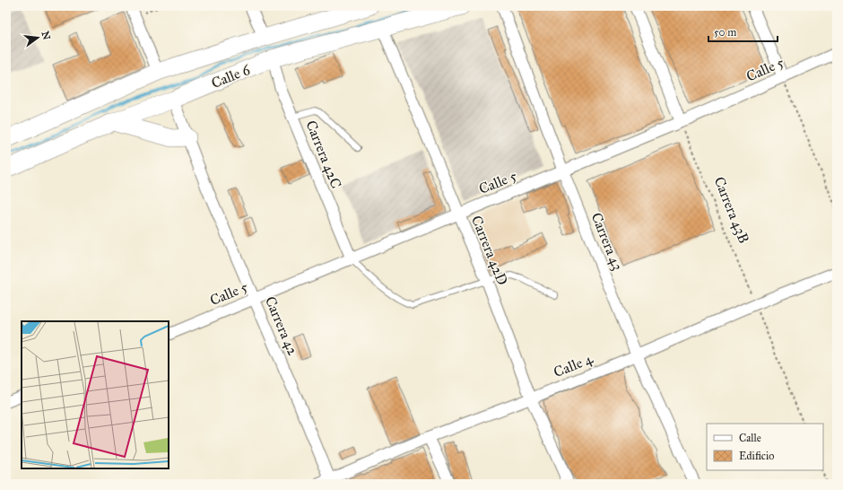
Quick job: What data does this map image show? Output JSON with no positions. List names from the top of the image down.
{
  "streets": {
    "main road": ["Calle 6"],
    "street": [
      "Calle 5",
      "Carrera 42C",
      "Carrera 43",
      "Carrera 42D",
      "Carrera 42",
      "Calle 4"
    ],
    "path": ["Carrera 43B"]
  },
  "crossings": [
    ["Calle 5", "Carrera 42C"],
    ["Calle 5", "Carrera 43B"],
    ["Calle 5", "Carrera 43"],
    ["Calle 5", "Carrera 42D"],
    ["Calle 5", "Carrera 42"],
    ["Calle 6", "Carrera 42C"],
    ["Calle 6", "Carrera 42D"],
    ["Calle 6", "Carrera 42"],
    ["Carrera 43B", "Calle 4"],
    ["Carrera 43", "Calle 4"],
    ["Carrera 42D", "Calle 4"],
    ["Carrera 42", "Calle 4"]
  ],
  "legend": ["Calle", "Edificio"],
  "scale_bar": "50 m",
  "north": "right"
}
